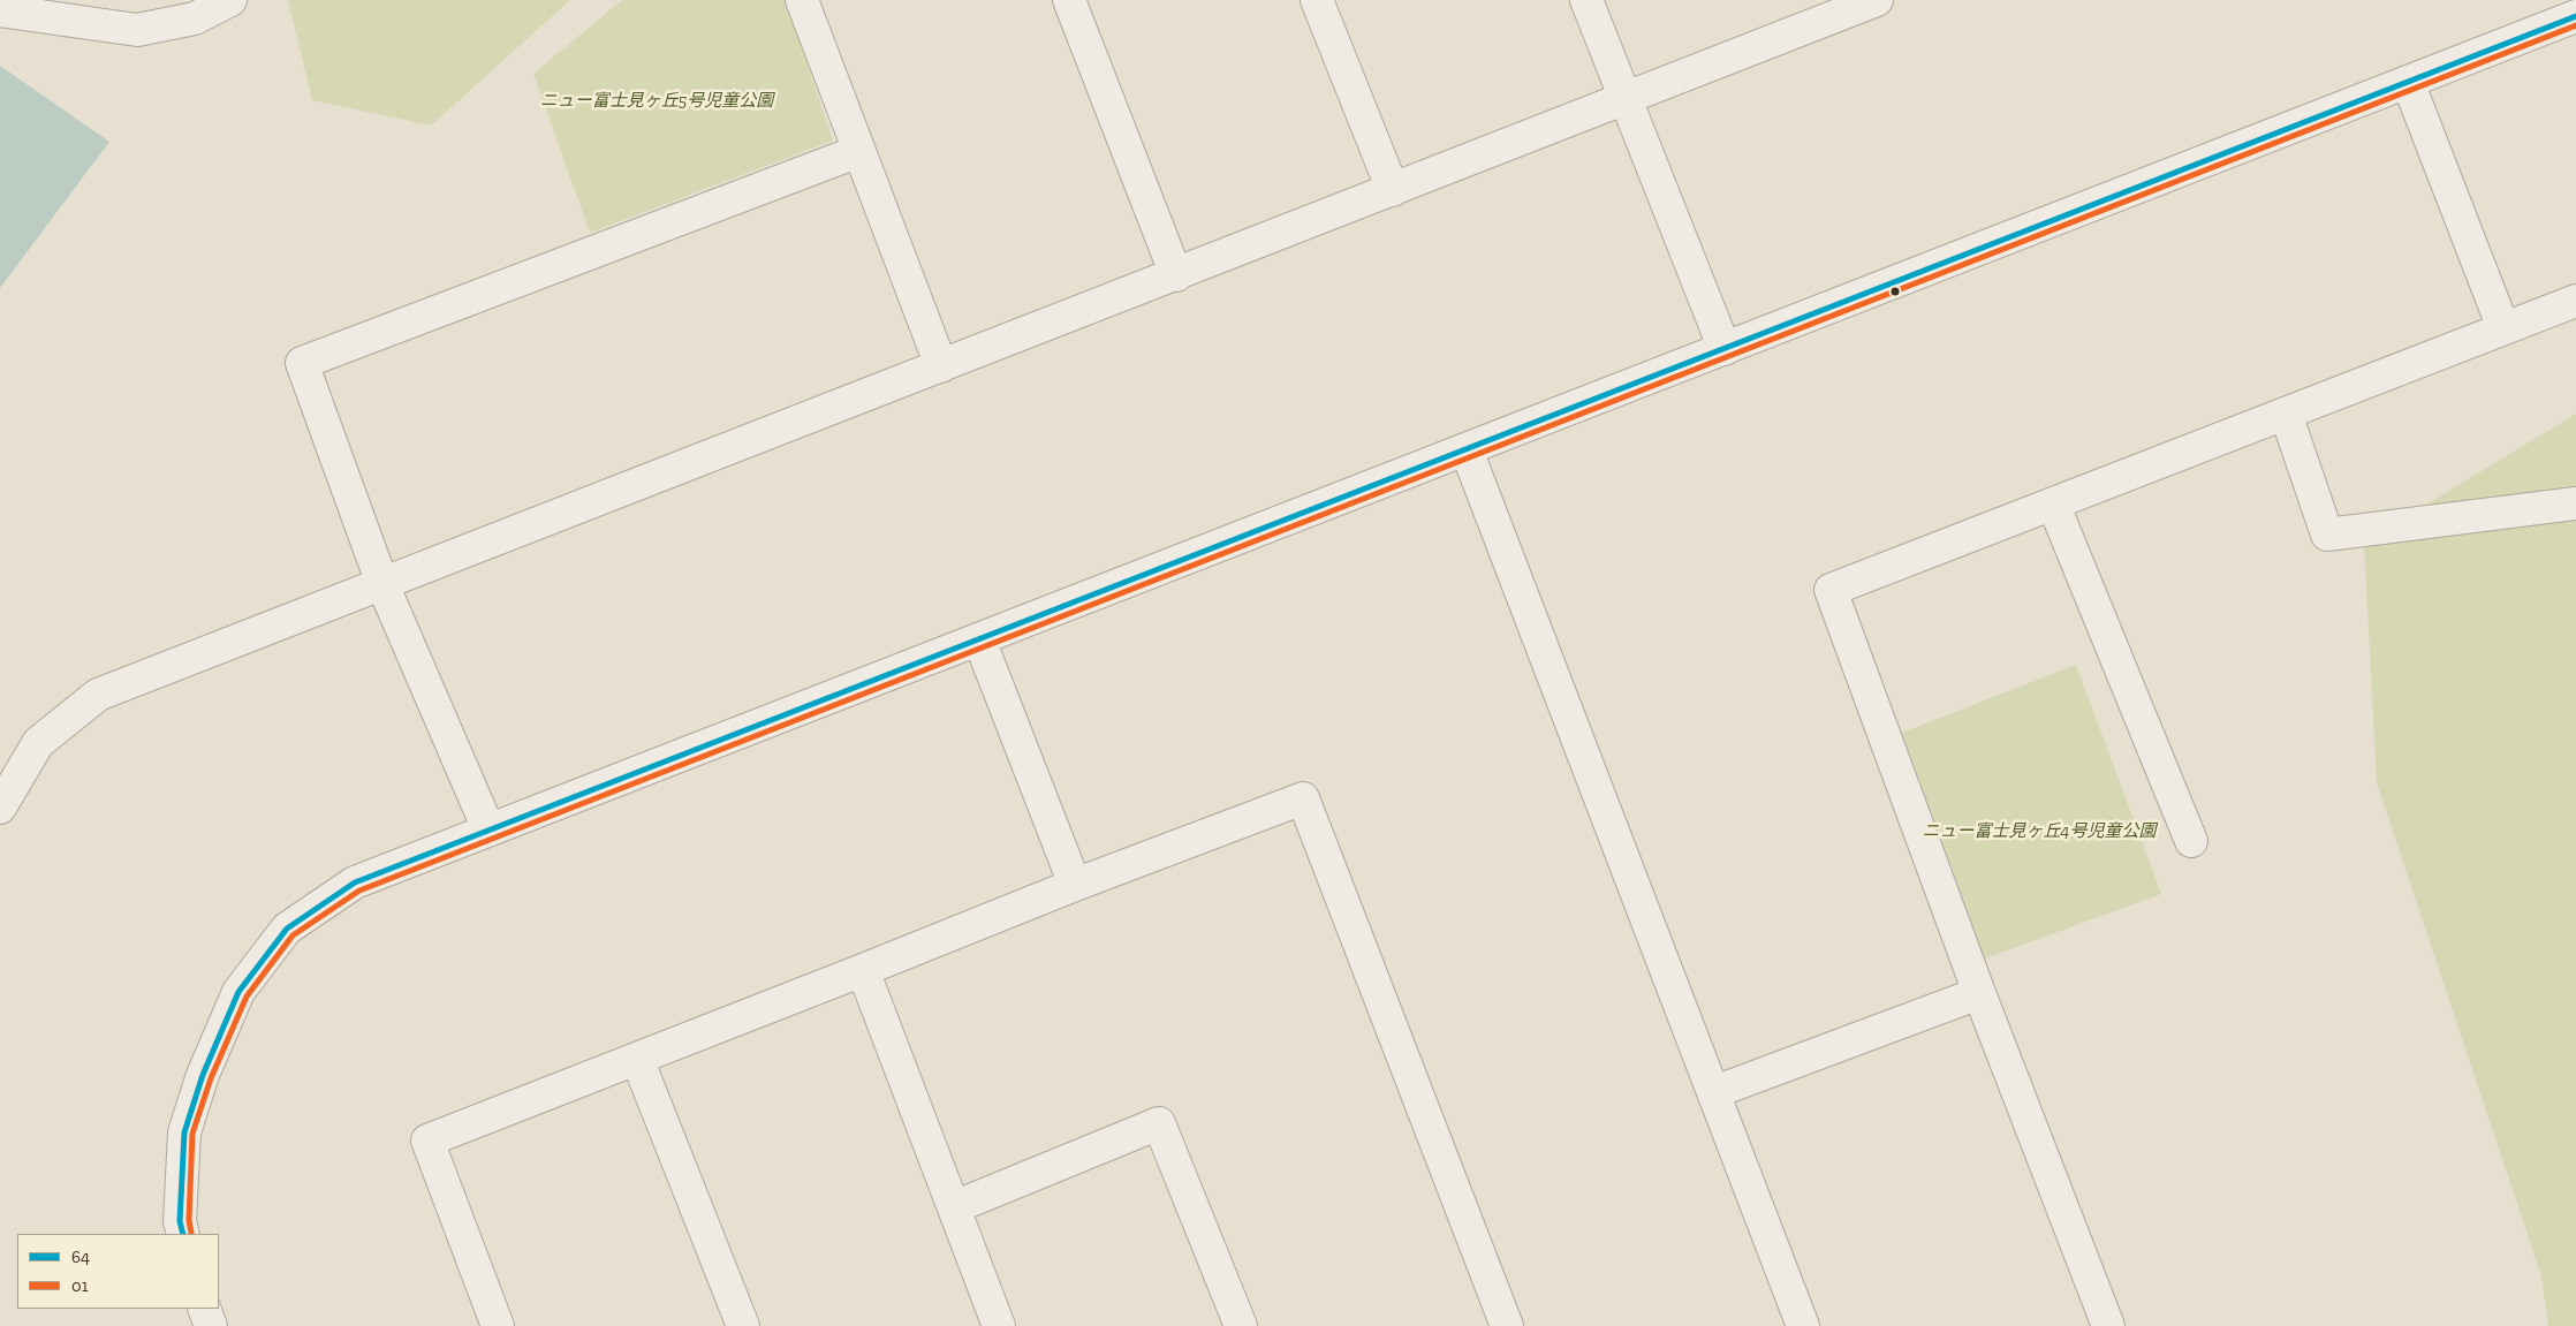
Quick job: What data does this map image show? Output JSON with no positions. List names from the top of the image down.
{
  "parks": ["ニュー富士見ヶ丘5号児童公園", "ニュー富士見ヶ丘4号児童公園"],
  "lines": ["transit line 64", "transit line 01"],
  "legend": ["64", "01"]
}
